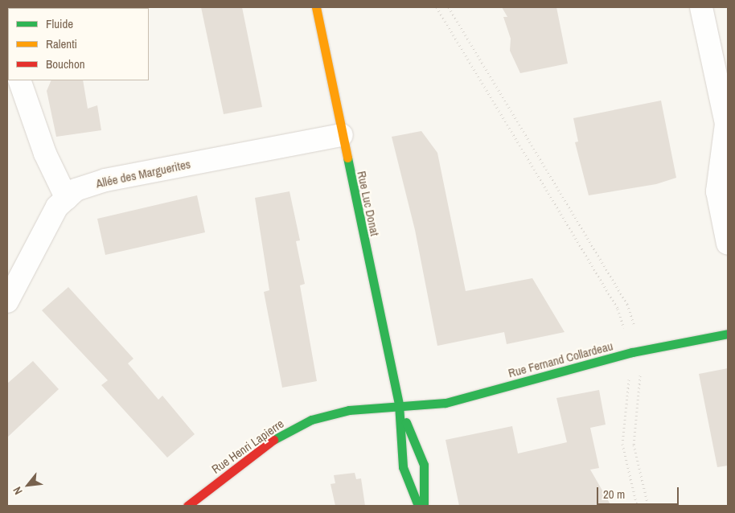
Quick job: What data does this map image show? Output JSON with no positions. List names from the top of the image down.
{
  "streets": {
    "street": [
      "Allée des Marguerites",
      "Rue Luc Donat",
      "Rue Fernand Collardeau",
      "Rue Henri Lapierre"
    ]
  },
  "crossings": [
    ["Allée des Marguerites", "Rue Luc Donat"],
    ["Rue Luc Donat", "Rue Fernand Collardeau"],
    ["Rue Luc Donat", "Rue Henri Lapierre"],
    ["Rue Fernand Collardeau", "Rue Henri Lapierre"]
  ],
  "legend": ["Fluide", "Ralenti", "Bouchon"],
  "scale_bar": "20 m",
  "north": "bottom left"
}
